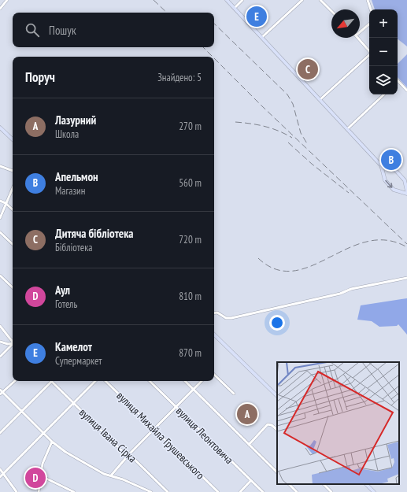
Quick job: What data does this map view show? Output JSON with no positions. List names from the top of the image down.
{
  "streets": {
    "street": ["вулиця Івана Сірка", "вулиця Михайла Грушевського", "вулиця Леонтовича"]
  },
  "north": "bottom left",
  "page": {
    "pins": [
      "E",
      "C",
      "B",
      "A",
      "D"
    ],
    "map_buttons": ["+", "−"],
    "search": "Пошук",
    "heading": ["Поруч", "Знайдено: 5"],
    "list": [
      {
        "mark": "A",
        "name": "Лазурний",
        "note": "Школа",
        "value": "270 m"
      },
      {
        "mark": "B",
        "name": "Апельмон",
        "note": "Магазин",
        "value": "560 m"
      },
      {
        "mark": "C",
        "name": "Дитяча бібліотека",
        "note": "Бібліотека",
        "value": "720 m"
      },
      {
        "mark": "D",
        "name": "Аул",
        "note": "Готель",
        "value": "810 m"
      },
      {
        "mark": "E",
        "name": "Камелот",
        "note": "Супермаркет",
        "value": "870 m"
      }
    ]
  }
}
